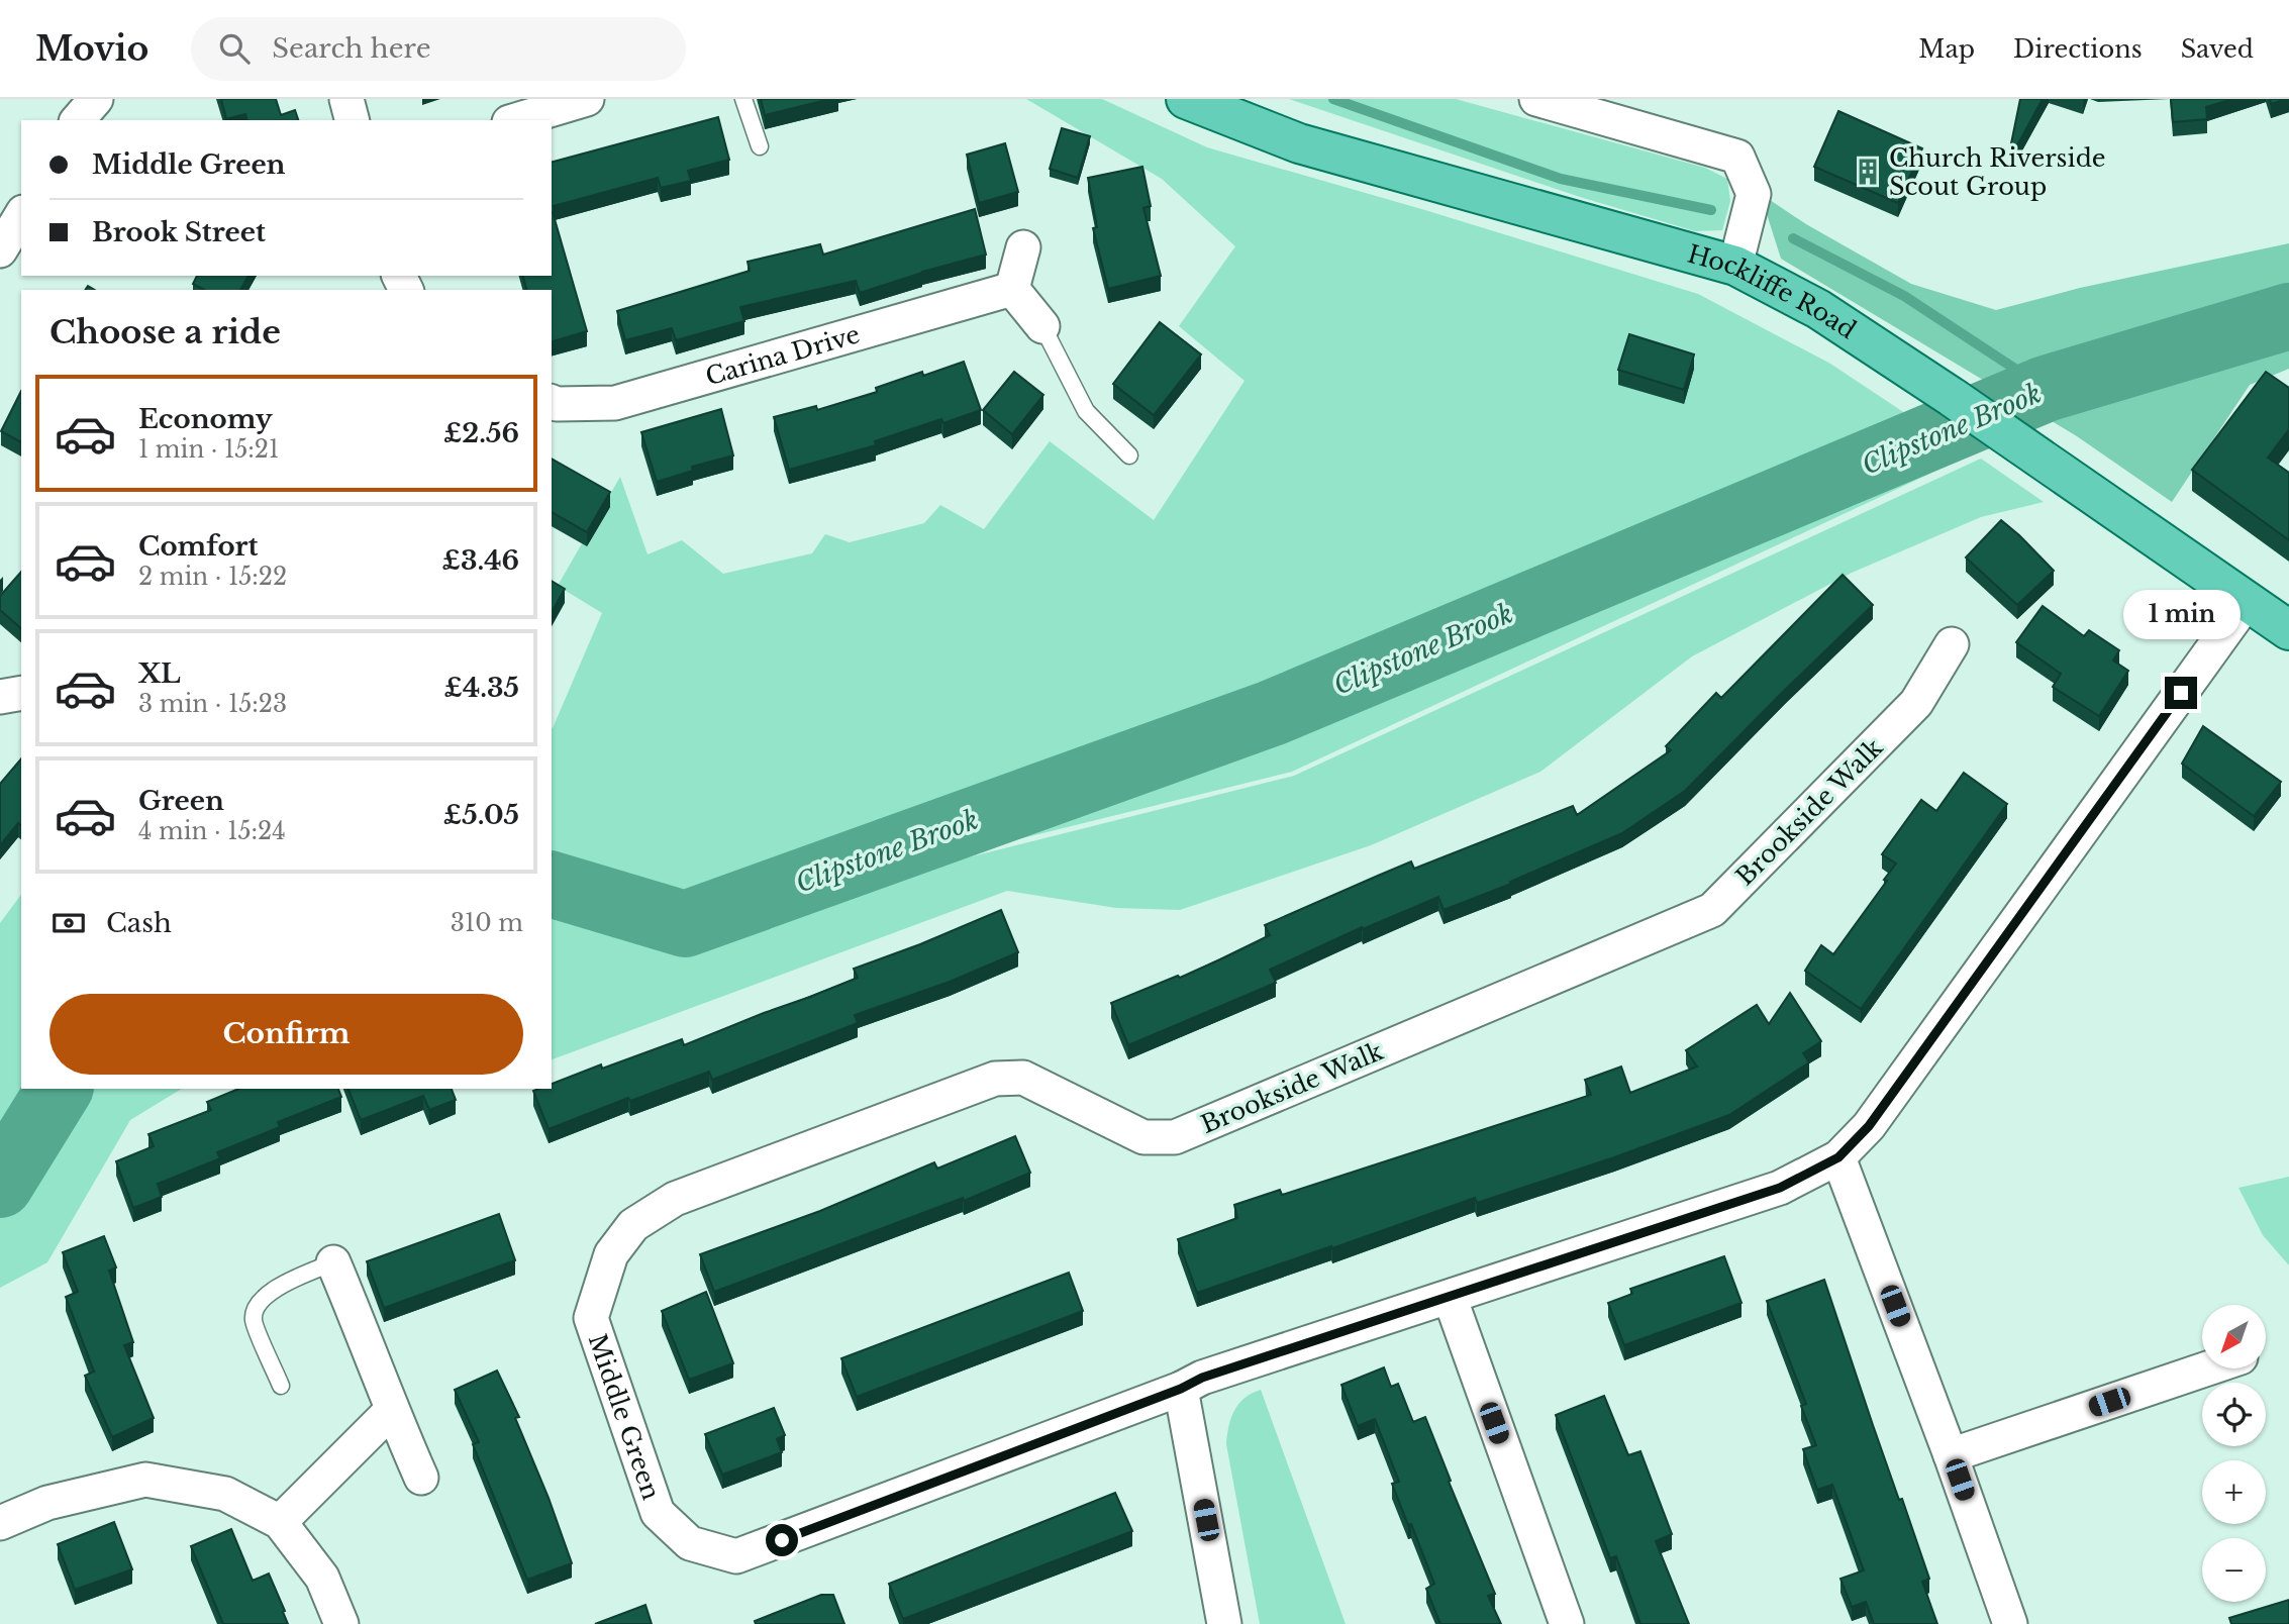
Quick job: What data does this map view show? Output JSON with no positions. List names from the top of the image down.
{
  "streets": {
    "main road": ["Hockliffe Road"],
    "street": ["Carina Drive", "Brookside Walk", "Middle Green"]
  },
  "crossings": [
    ["Hockliffe Road", "Middle Green"],
    ["Brookside Walk", "Middle Green"]
  ],
  "water": ["Clipstone Brook"],
  "places": {
    "building": ["Church Riverside Scout Group"]
  },
  "north": "bottom left",
  "page": {
    "header": "Movio",
    "search": "Search here",
    "nav": ["Map", "Directions", "Saved"],
    "banner": ["Middle Green", "Brook Street"],
    "heading": "Choose a ride",
    "list": [
      {
        "name": "Economy",
        "note": "1 min · 15:21",
        "value": "£2.56"
      },
      {
        "name": "Comfort",
        "note": "2 min · 15:22",
        "value": "£3.46"
      },
      {
        "name": "XL",
        "note": "3 min · 15:23",
        "value": "£4.35"
      },
      {
        "name": "Green",
        "note": "4 min · 15:24",
        "value": "£5.05"
      }
    ],
    "bubble": "1 min",
    "pay": ["Cash", "310 m"],
    "buttons": "Confirm",
    "map_buttons": ["+", "−"]
  }
}
